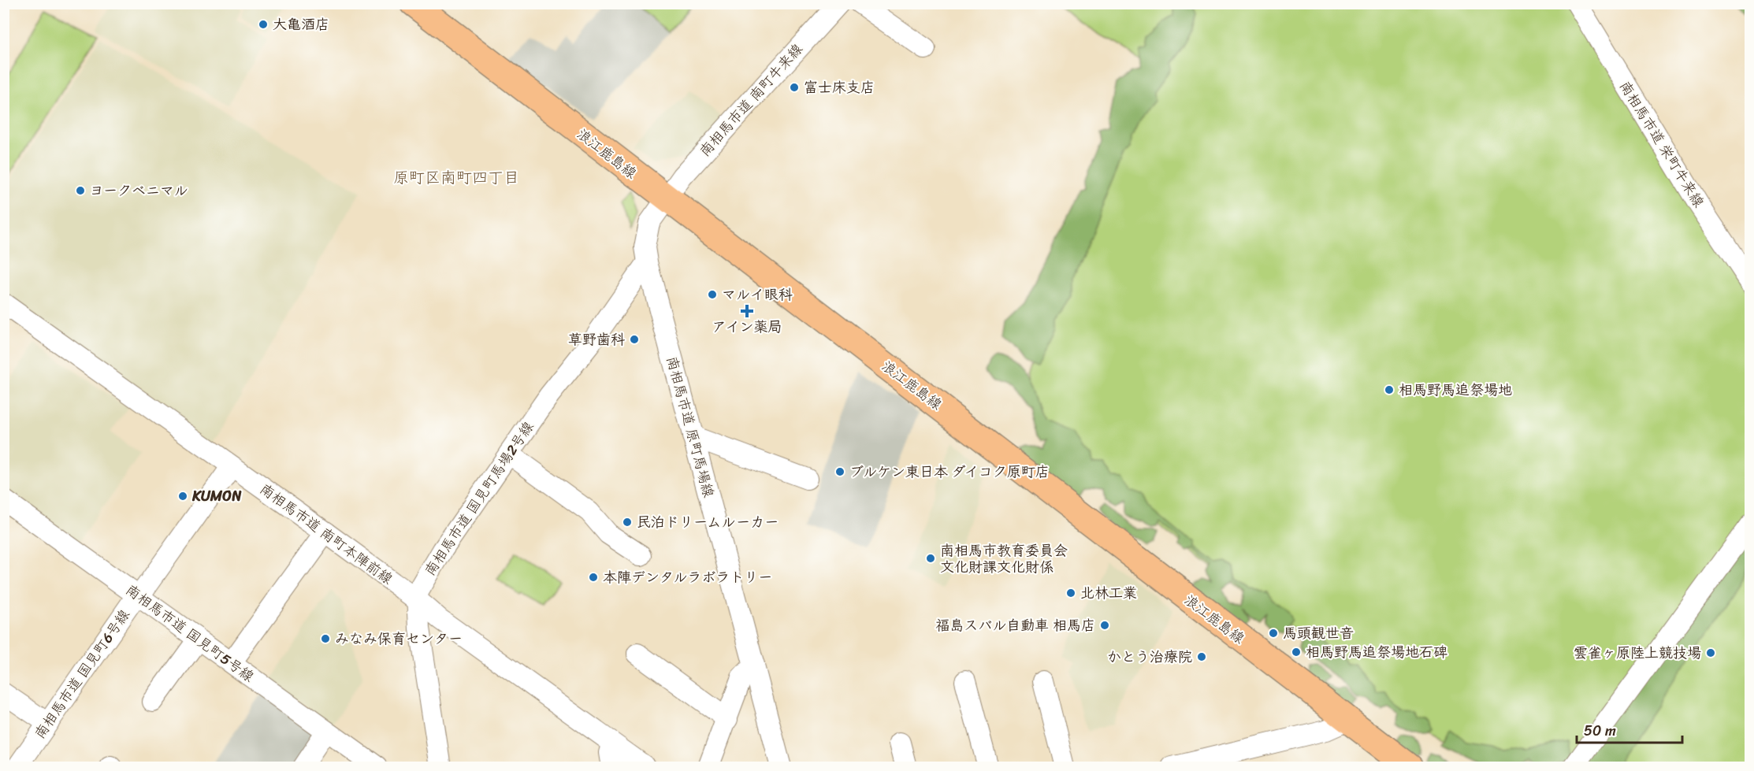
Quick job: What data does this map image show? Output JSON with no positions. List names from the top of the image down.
{
  "streets": {
    "main road": ["浪江鹿島線"],
    "street": [
      "南相馬市道 南町牛来線",
      "南相馬市道 栄町牛来線",
      "南相馬市道 原町馬場線",
      "南相馬市道 国見町馬場2号線",
      "南相馬市道 南町本陣前線",
      "南相馬市道 国見町5号線",
      "南相馬市道 国見町6号線"
    ]
  },
  "crossings": [
    ["南相馬市道 南町牛来線", "浪江鹿島線"],
    ["南相馬市道 南町牛来線", "南相馬市道 原町馬場線"],
    ["浪江鹿島線", "南相馬市道 原町馬場線"],
    ["南相馬市道 原町馬場線", "南相馬市道 国見町馬場2号線"],
    ["南相馬市道 国見町馬場2号線", "南相馬市道 南町本陣前線"],
    ["南相馬市道 南町本陣前線", "南相馬市道 国見町6号線"],
    ["南相馬市道 国見町5号線", "南相馬市道 国見町6号線"]
  ],
  "districts": ["原町区南町四丁目"],
  "places": {
    "other": [
      "大亀酒店",
      "富士床支店",
      "ヨークベニマル",
      "マルイ眼科",
      "草野歯科",
      "相馬野馬追祭場地",
      "ブルケン東日本 ダイコク原町店",
      "KUMON",
      "民泊ドリームルーカー",
      "南相馬市教育委員会 文化財課文化財係",
      "本陣デンタルラボラトリー",
      "北林工業",
      "福島スバル自動車 相馬店",
      "馬頭観世音",
      "みなみ保育センター",
      "相馬野馬追祭場地石碑",
      "雲雀ヶ原陸上競技場",
      "かとう治療院"
    ],
    "health": ["アイン薬局"]
  },
  "scale_bar": "50 m"
}
